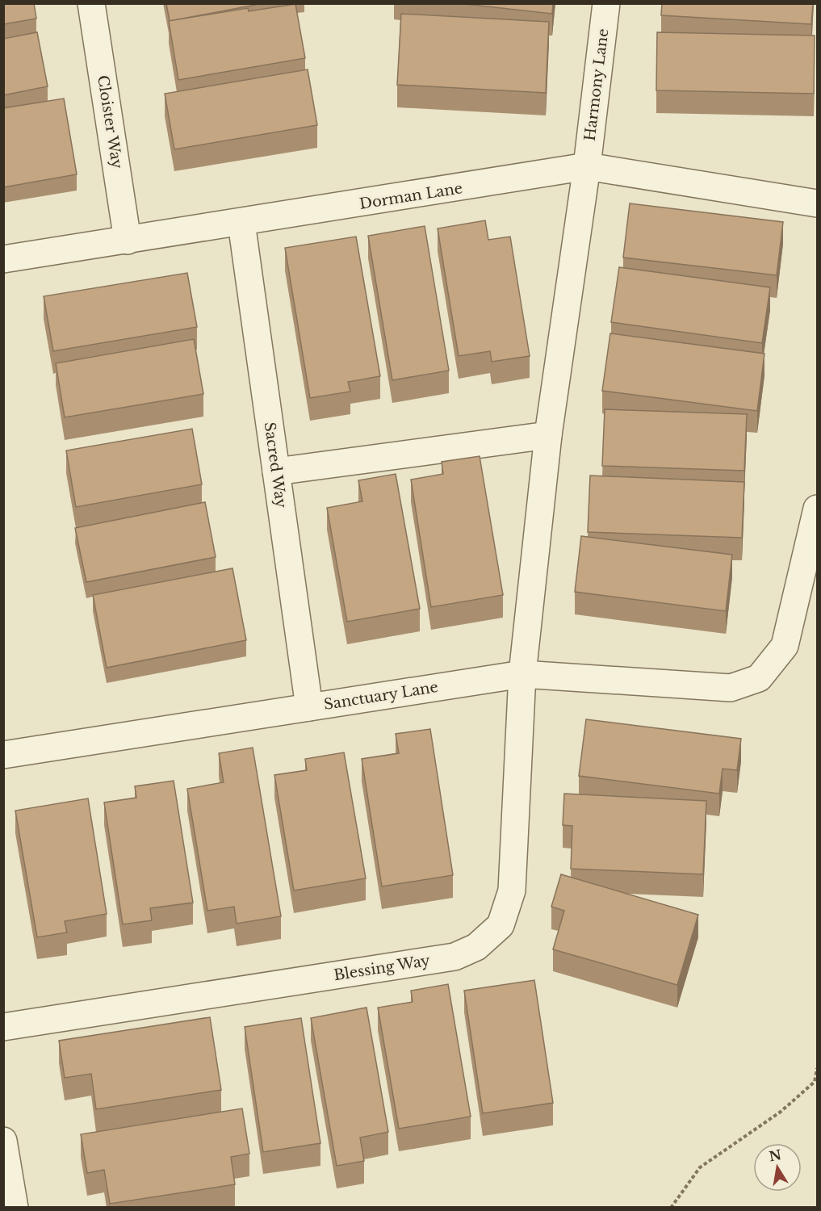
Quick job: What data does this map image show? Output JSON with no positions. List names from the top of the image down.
{
  "streets": {
    "street": [
      "Harmony Lane",
      "Cloister Way",
      "Dorman Lane",
      "Sacred Way",
      "Sanctuary Lane",
      "Blessing Way"
    ]
  },
  "crossings": [
    ["Harmony Lane", "Dorman Lane"],
    ["Harmony Lane", "Blessing Way"],
    ["Cloister Way", "Dorman Lane"],
    ["Dorman Lane", "Sacred Way"],
    ["Sacred Way", "Sanctuary Lane"],
    ["Sanctuary Lane", "Blessing Way"]
  ],
  "north": "top"
}
